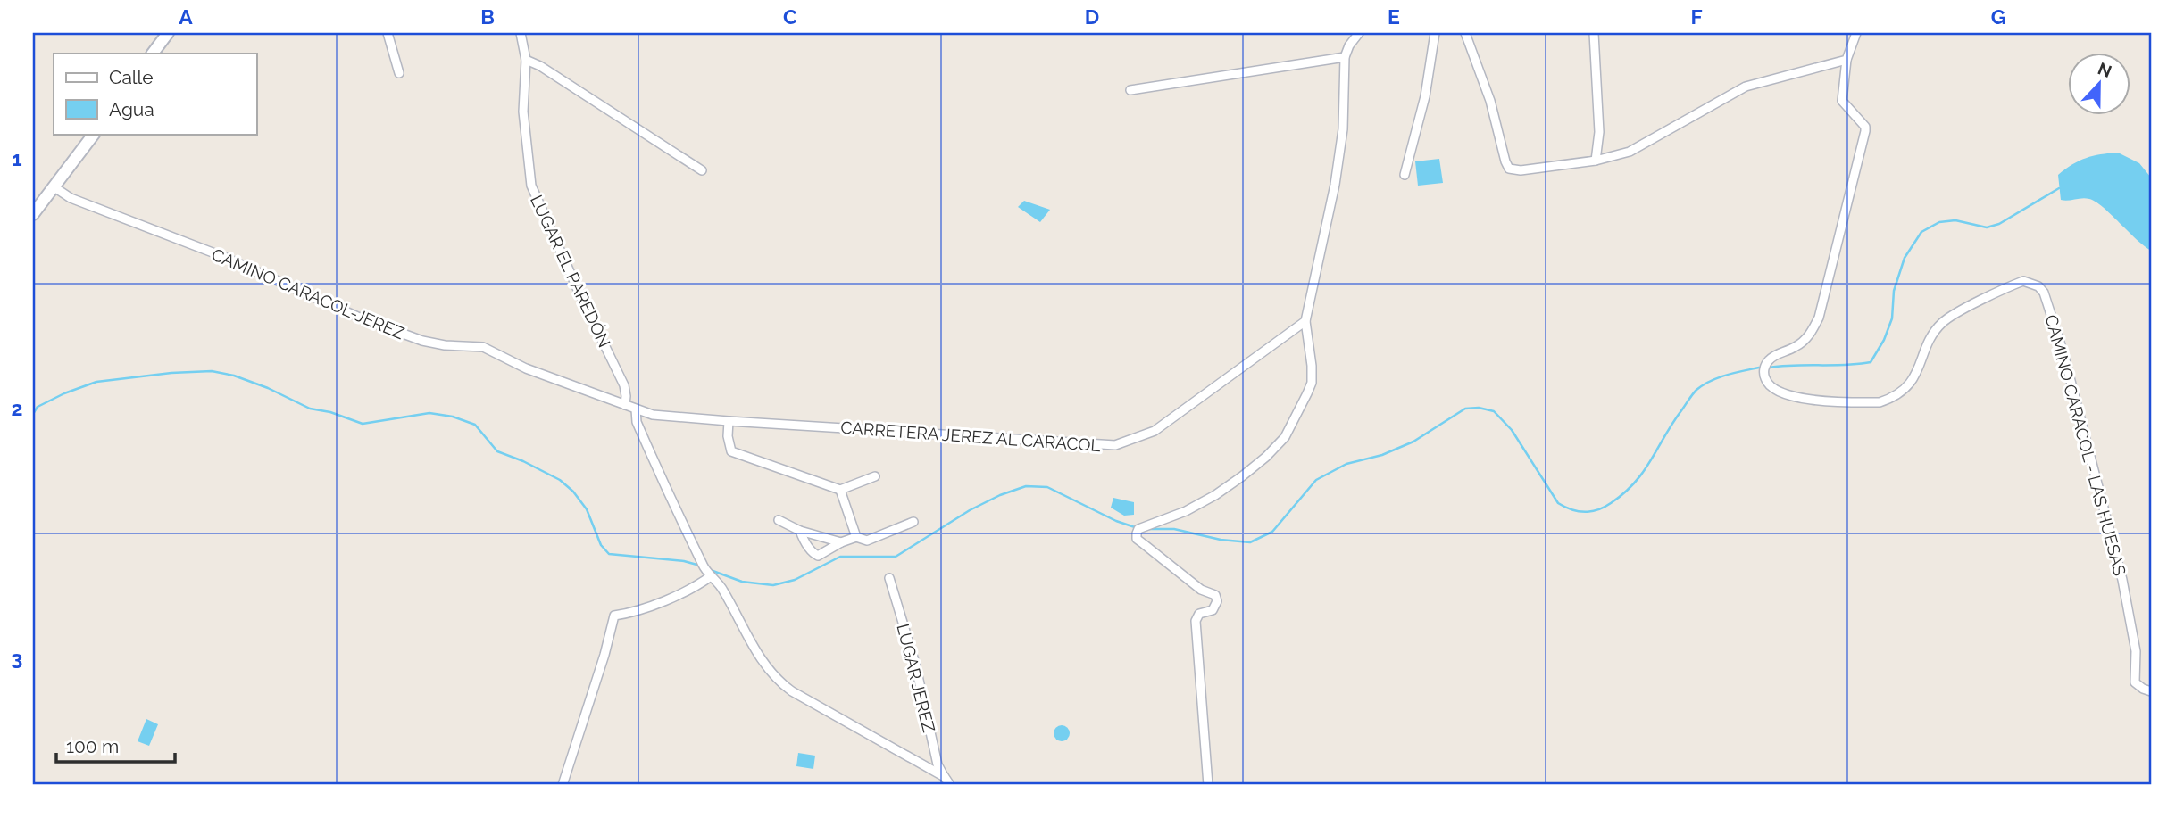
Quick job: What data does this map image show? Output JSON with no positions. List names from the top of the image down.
{
  "streets": {
    "street": [
      "LUGAR EL PAREDÓN",
      "CAMINO CARACOL-JEREZ",
      "CARRETERA JEREZ AL CARACOL",
      "CAMINO CARACOL - LAS HUESAS",
      "LUGAR JEREZ"
    ]
  },
  "crossings": [
    ["LUGAR EL PAREDÓN", "CAMINO CARACOL-JEREZ"],
    ["CAMINO CARACOL-JEREZ", "CARRETERA JEREZ AL CARACOL"]
  ],
  "legend": ["Calle", "Agua"],
  "scale_bar": "100 m",
  "north": "top",
  "grid": {
    "columns": [
      "A",
      "B",
      "C",
      "D",
      "E",
      "F",
      "G"
    ],
    "rows": ["1", "2", "3"]
  }
}
